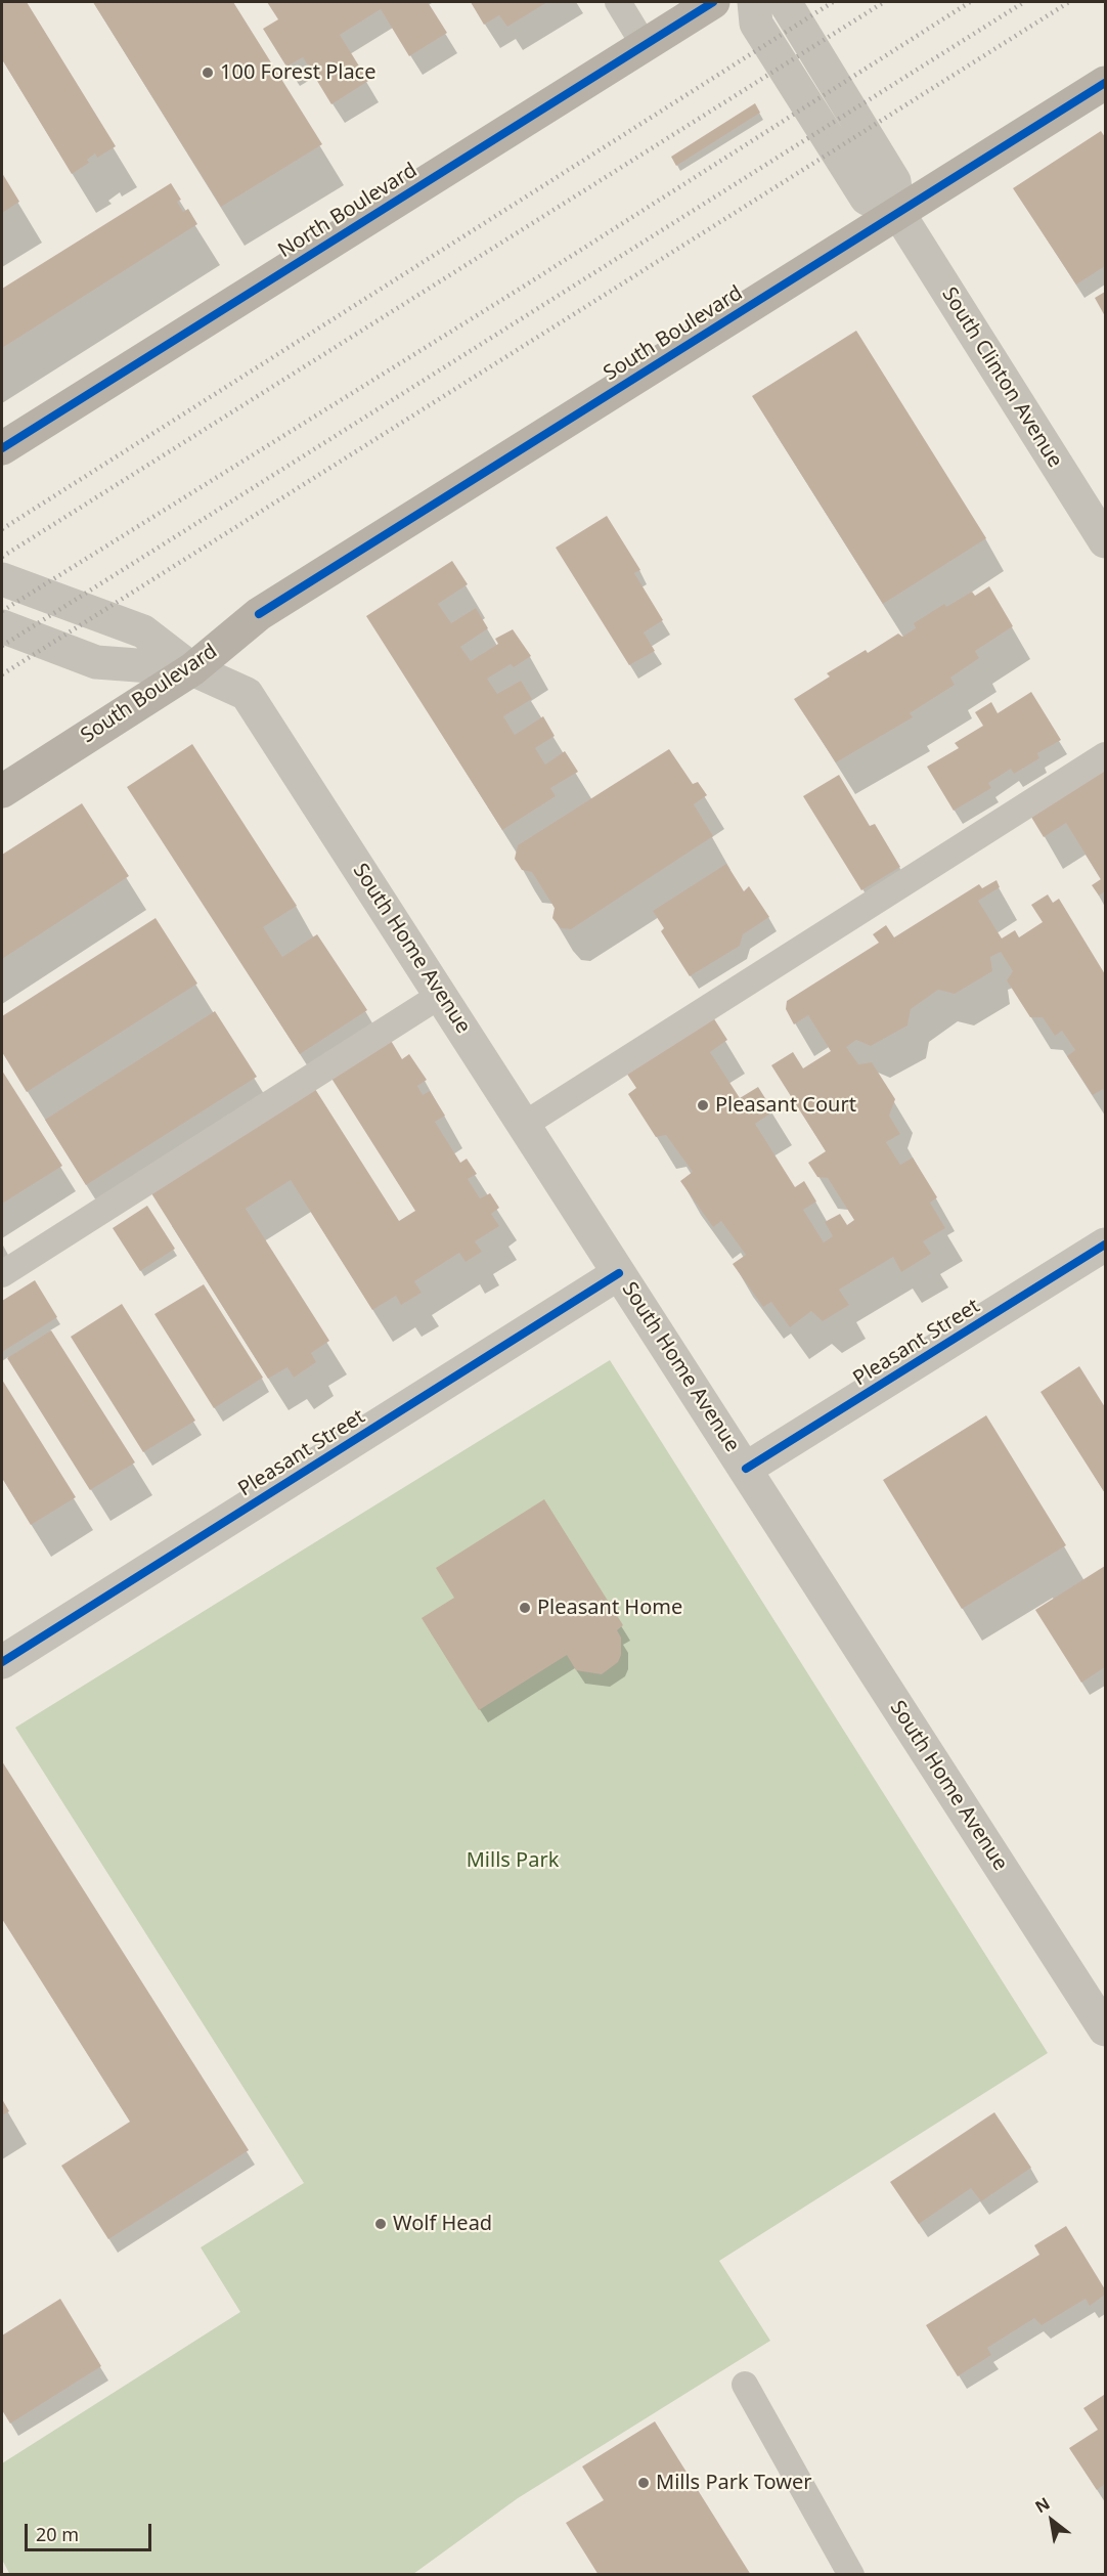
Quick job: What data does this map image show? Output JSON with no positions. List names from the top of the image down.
{
  "streets": {
    "street": [
      "North Boulevard",
      "South Boulevard",
      "South Clinton Avenue",
      "South Home Avenue",
      "Pleasant Street"
    ]
  },
  "crossings": [
    ["South Boulevard", "South Clinton Avenue"],
    ["South Boulevard", "South Home Avenue"],
    ["South Home Avenue", "Pleasant Street"]
  ],
  "parks": ["Mills Park"],
  "places": [
    "100 Forest Place",
    "Pleasant Court",
    "Pleasant Home",
    "Wolf Head",
    "Mills Park Tower"
  ],
  "scale_bar": "20 m",
  "north": "top left"
}
